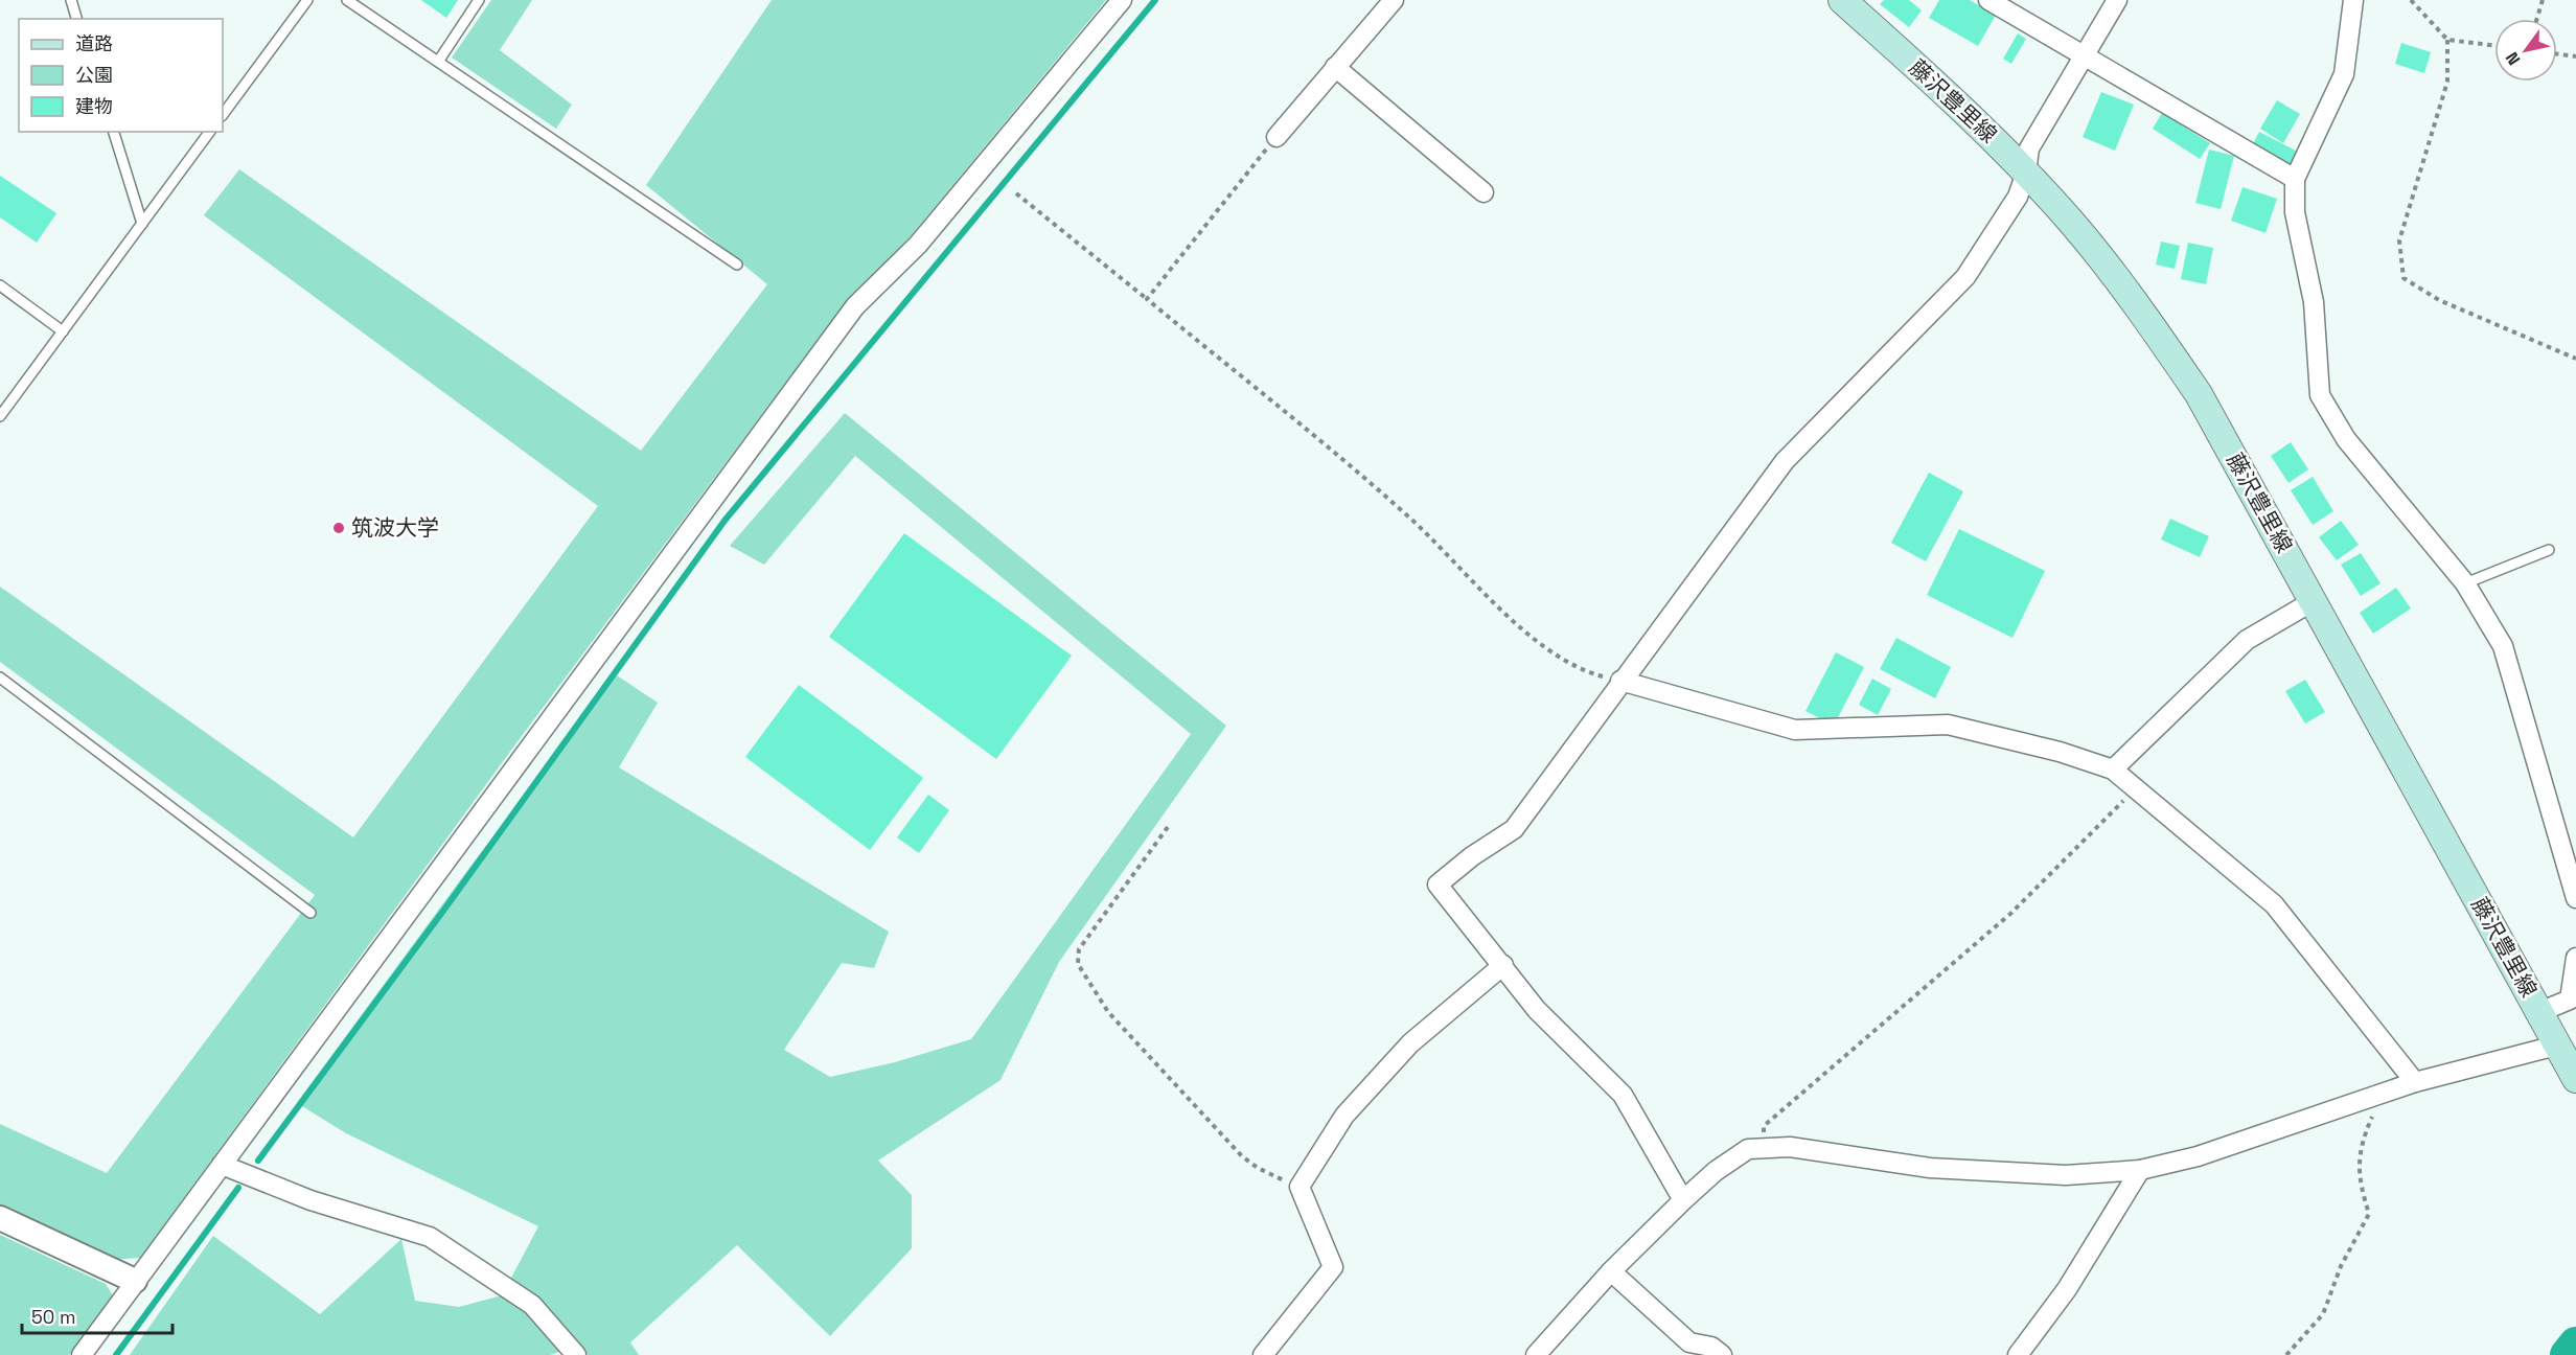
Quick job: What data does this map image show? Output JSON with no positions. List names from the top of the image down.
{
  "streets": {
    "main road": ["藤沢豊里線"]
  },
  "places": ["筑波大学"],
  "legend": ["道路", "公園", "建物"],
  "scale_bar": "50 m",
  "north": "bottom left"
}
